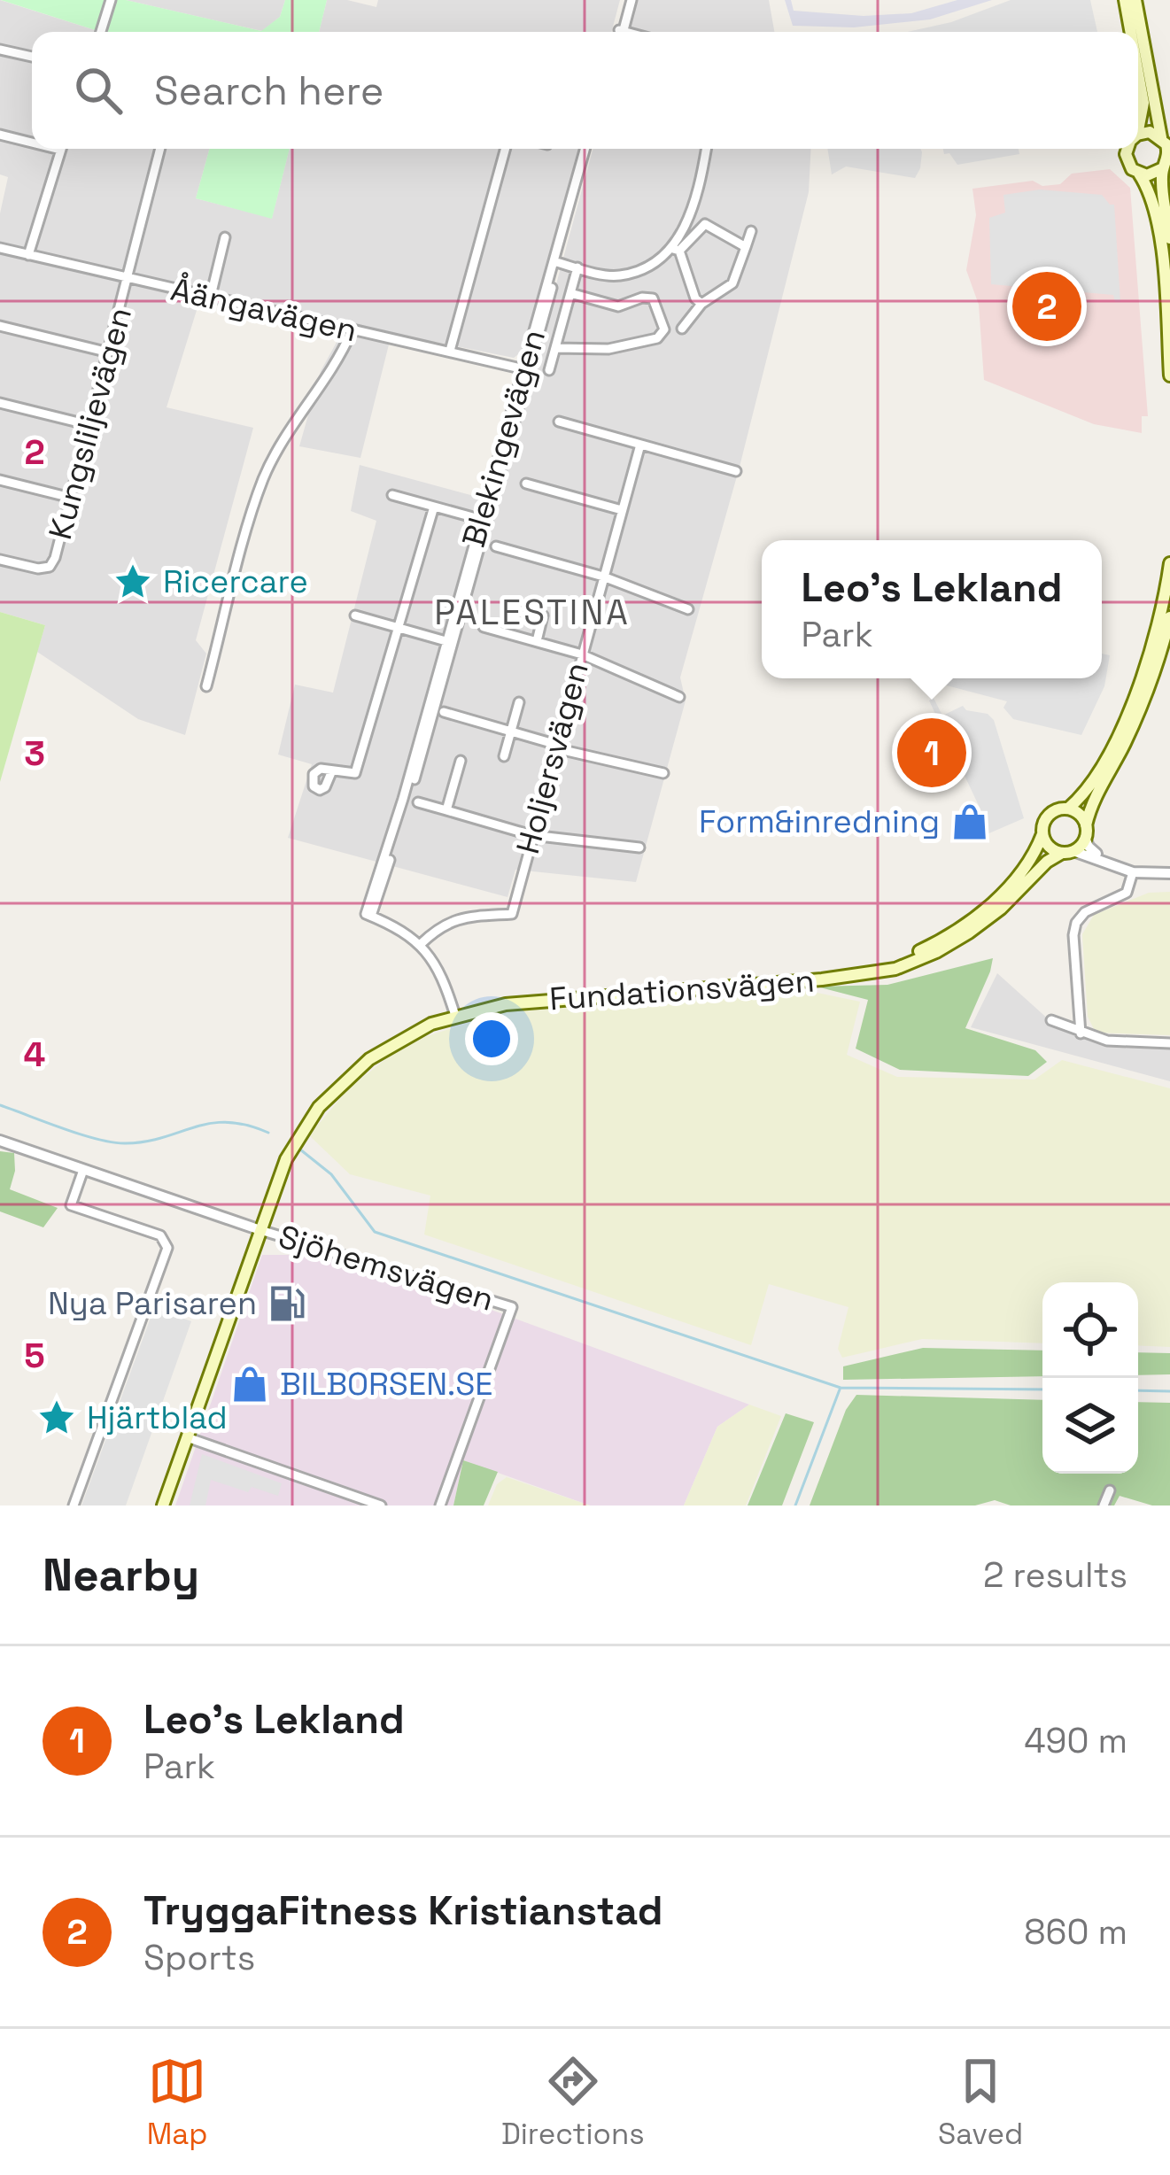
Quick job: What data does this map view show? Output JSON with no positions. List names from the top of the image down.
{
  "streets": {
    "main road": ["Fundationsvägen"],
    "street": [
      "Åängavägen",
      "Kungsliljevägen",
      "Blekingevägen",
      "Holjersvägen",
      "Sjöhemsvägen"
    ]
  },
  "crossings": [
    ["Åängavägen", "Kungsliljevägen"],
    ["Åängavägen", "Blekingevägen"],
    ["Blekingevägen", "Holjersvägen"]
  ],
  "districts": ["PALESTINA"],
  "places": {
    "place": ["Ricercare", "Hjärtblad"],
    "shop": ["Form&inredning", "BILBORSEN.SE"],
    "fuel station": ["Nya Parisaren"]
  },
  "page": {
    "search": "Search here",
    "pins": ["2", "1"],
    "popup": ["Leo's Lekland", "Park"],
    "heading": ["Nearby", "2 results"],
    "list": [
      {
        "mark": "1",
        "name": "Leo's Lekland",
        "note": "Park",
        "value": "490 m"
      },
      {
        "mark": "2",
        "name": "TryggaFitness Kristianstad",
        "note": "Sports",
        "value": "860 m"
      }
    ],
    "nav": ["Map", "Directions", "Saved"]
  },
  "grid": {
    "rows": [
      "2",
      "3",
      "4",
      "5"
    ]
  }
}
